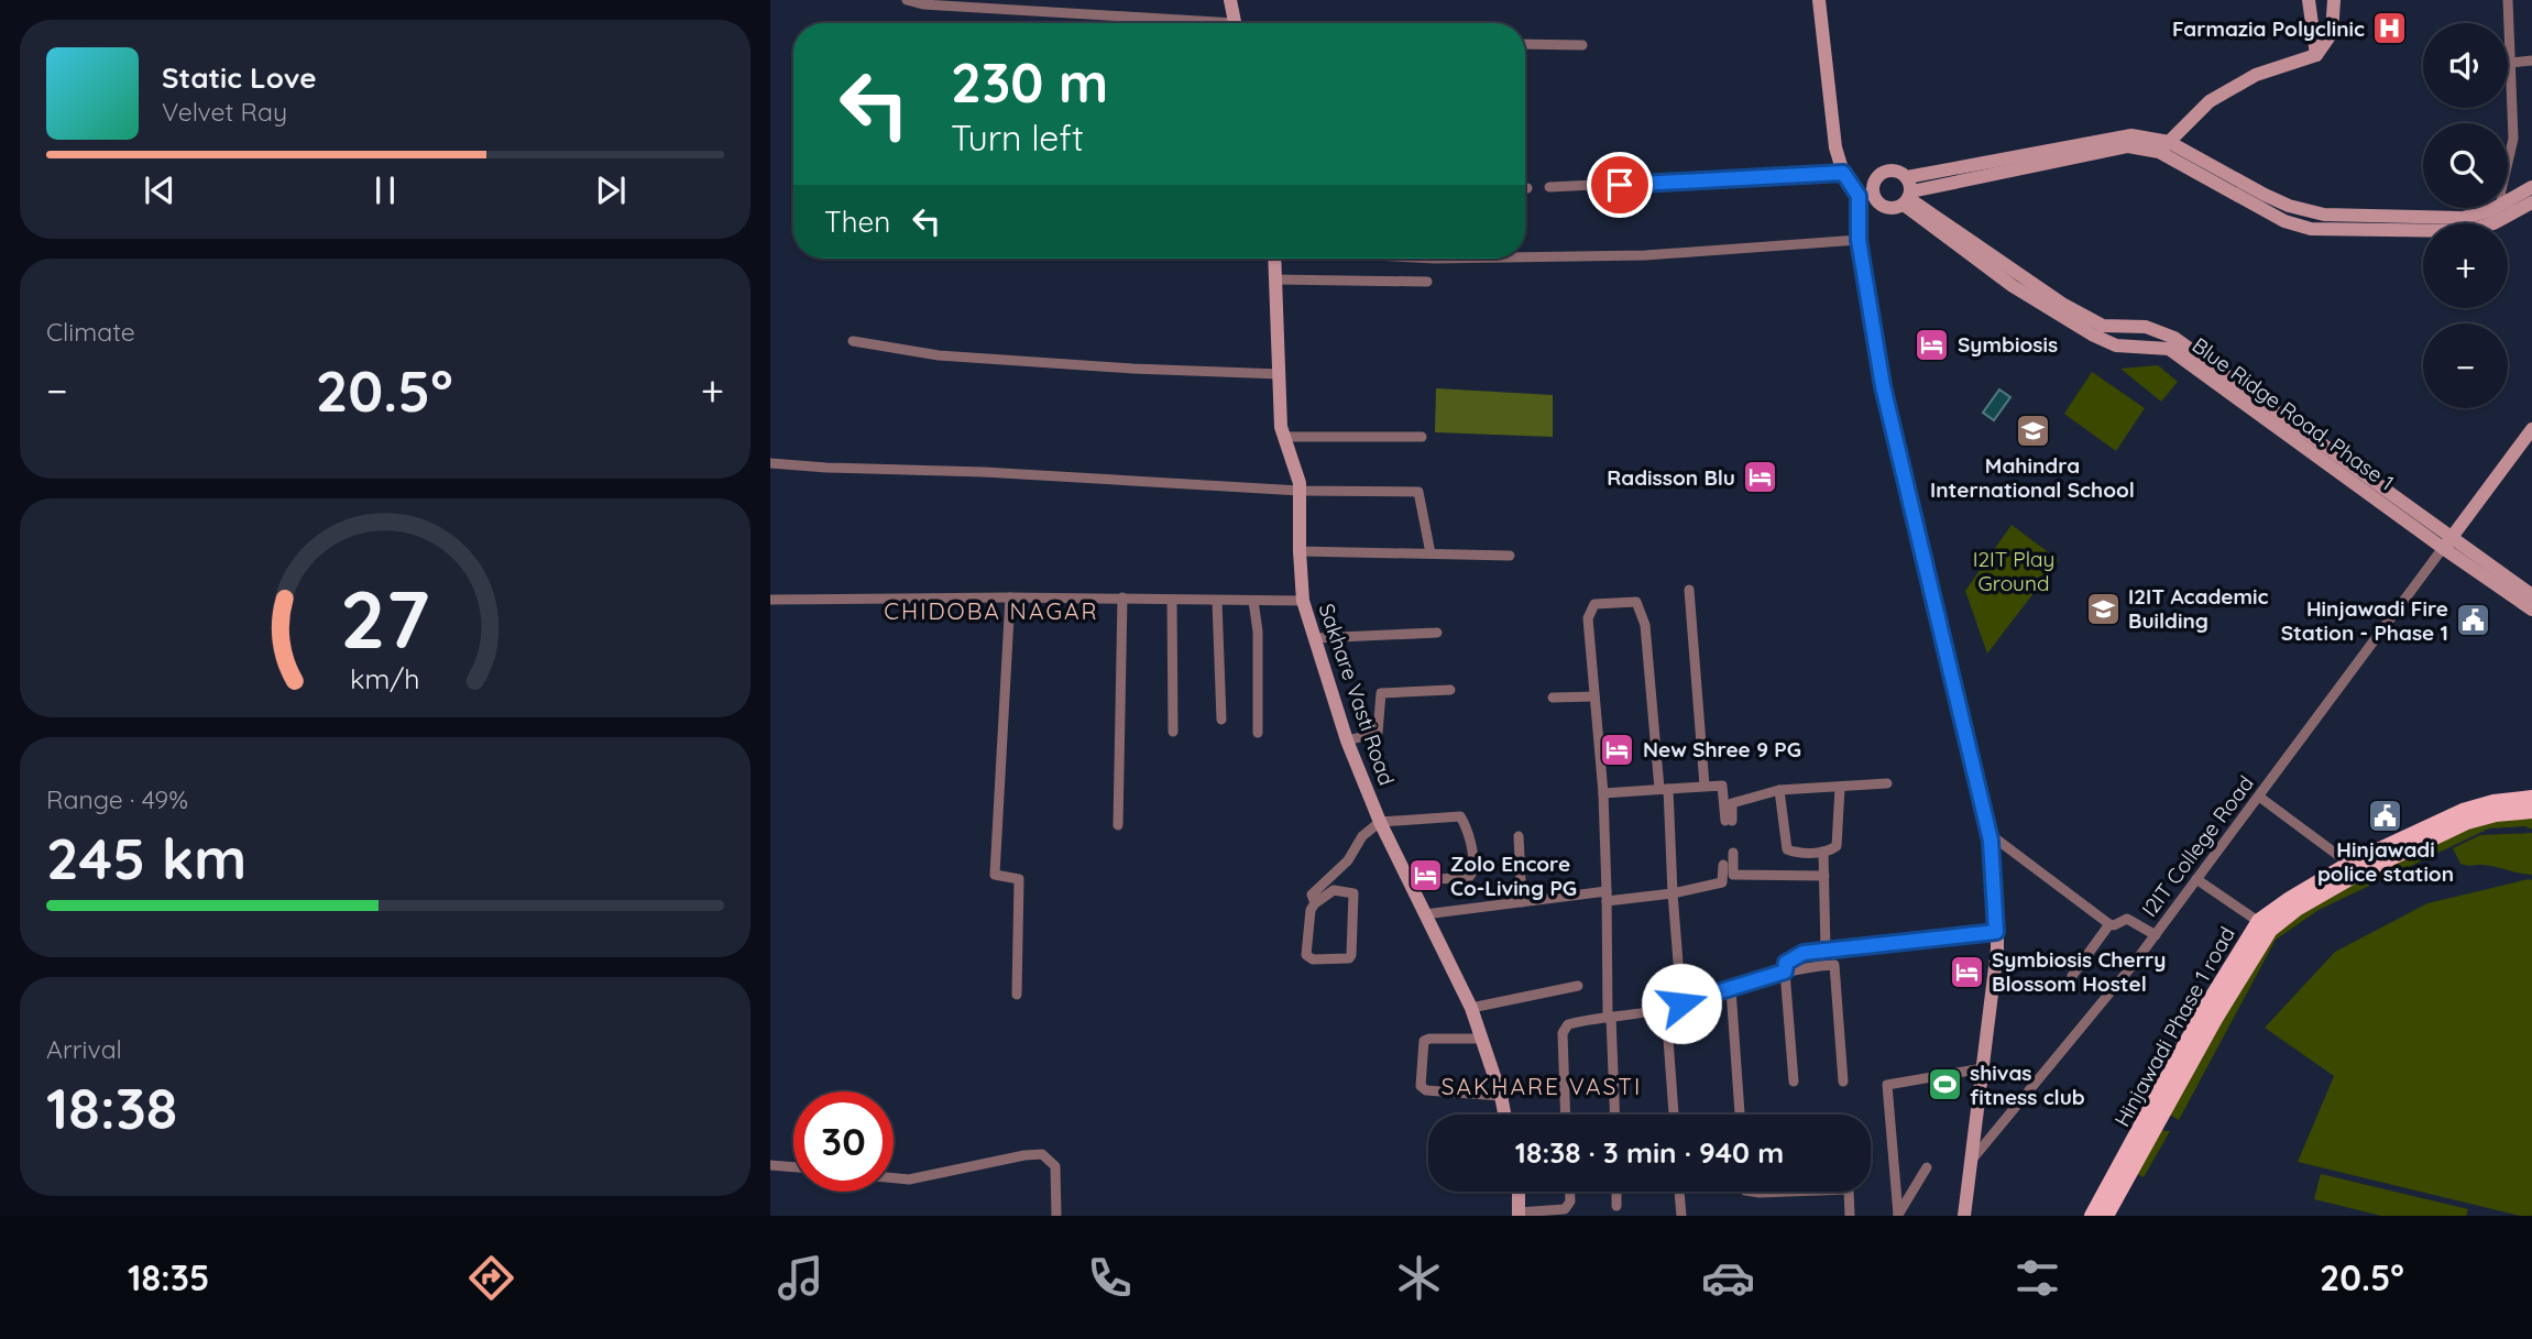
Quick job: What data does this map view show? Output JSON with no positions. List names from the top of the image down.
{
  "streets": {
    "main road": ["Hinjawadi Phase 1 road"],
    "street": ["Blue Ridge Road, Phase 1", "Sakhare Vasti Road", "I2IT College Road"]
  },
  "crossings": [
    ["Blue Ridge Road, Phase 1", "I2IT College Road"]
  ],
  "districts": ["CHIDOBA NAGAR", "SAKHARE VASTI"],
  "parks": ["I2IT Play Ground"],
  "places": {
    "hospital": ["Farmazia Polyclinic"],
    "hotel": [
      "Symbiosis",
      "Radisson Blu",
      "New Shree 9 PG",
      "Zolo Encore Co-Living PG",
      "Symbiosis Cherry Blossom Hostel"
    ],
    "school or university": ["Mahindra International School", "I2IT Academic Building"],
    "public building": ["Hinjawadi Fire Station - Phase 1", "Hinjawadi police station"],
    "sports": ["shivas fitness club"]
  },
  "page": {
    "map_buttons": ["+", "−"],
    "turn": ["230 m", "Turn left"],
    "song": ["Static Love", "Velvet Ray"],
    "then": "Then",
    "tile": [
      "Climate",
      ["Range · 49%", "245 km"],
      ["Arrival", "18:38"]
    ],
    "heat": ["−", "20.5°", "+"],
    "limit": "30",
    "trip": "18:38 · 3 min · 940 m",
    "tabs": ["18:35", "20.5°"],
    "gauge": ["27", "km/h"]
  }
}
